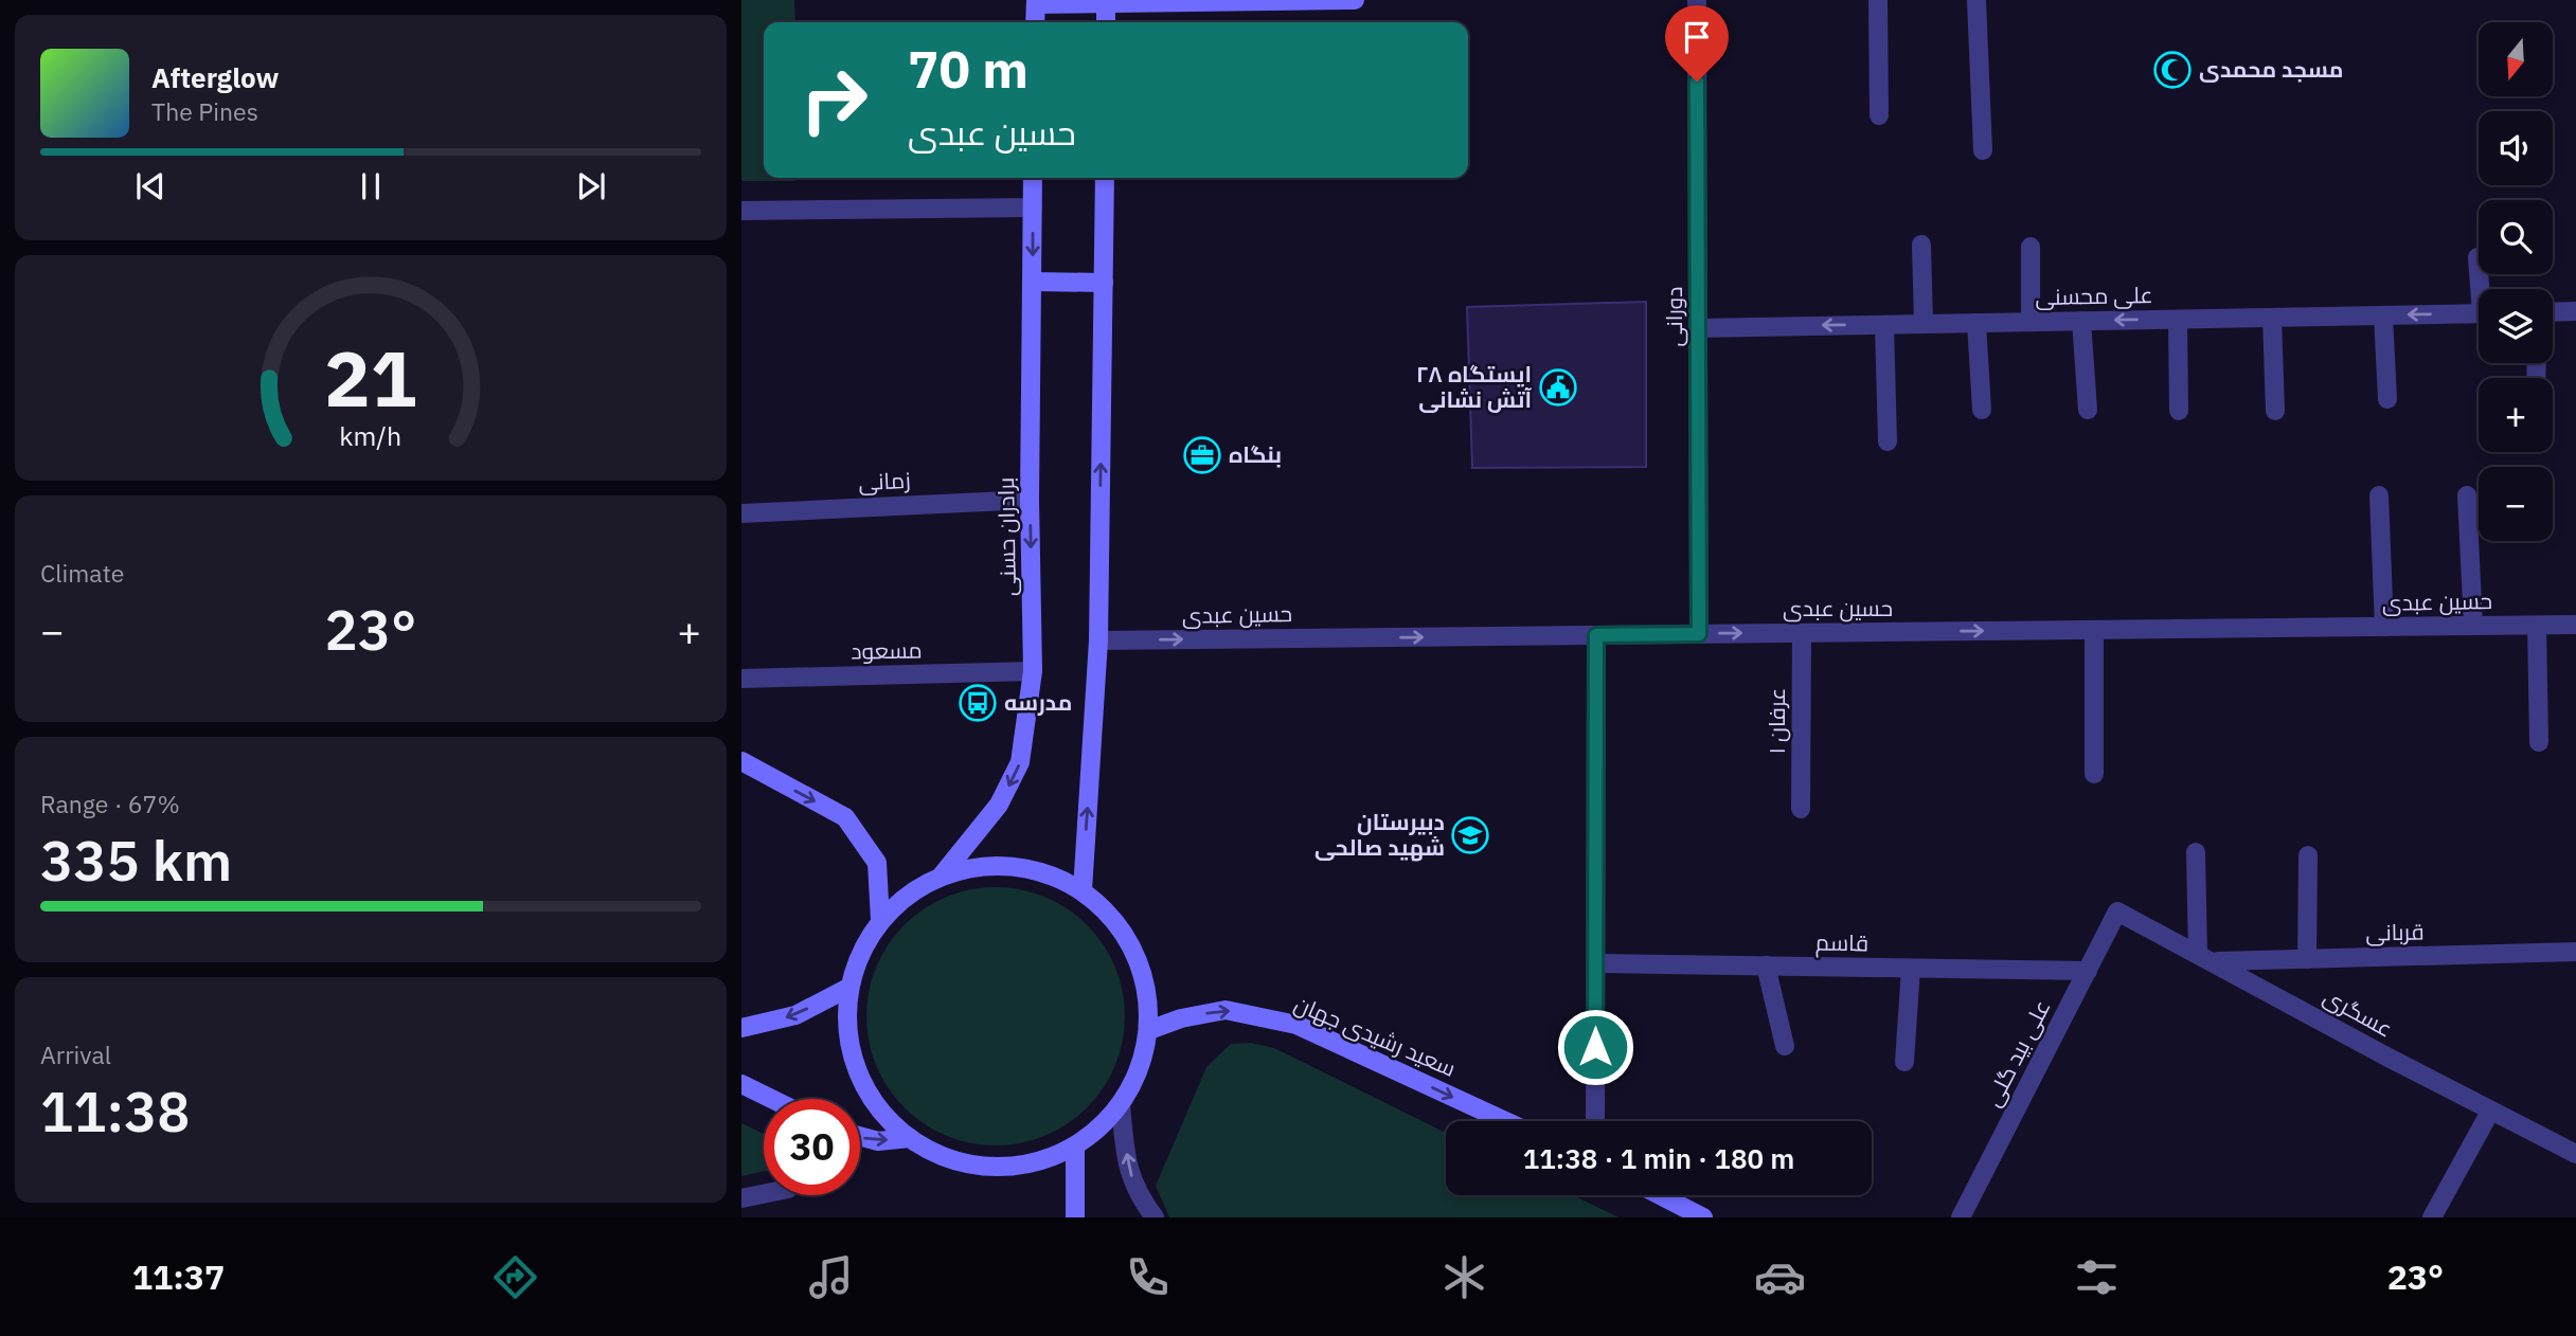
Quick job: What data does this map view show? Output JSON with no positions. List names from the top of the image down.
{
  "streets": {
    "main road": ["برادران حسنی", "سعید رشیدی جهان"],
    "street": [
      "علی محسنی",
      "دورانی",
      "زمانی",
      "حسین عبدی",
      "مسعود",
      "عرفان ۱",
      "قربانی",
      "قاسم",
      "عسگری",
      "علی بید گلی"
    ]
  },
  "crossings": [
    ["علی محسنی", "دورانی"],
    ["دورانی", "حسین عبدی"],
    ["زمانی", "برادران حسنی"],
    ["برادران حسنی", "مسعود"],
    ["حسین عبدی", "عرفان ۱"],
    ["قربانی", "عسگری"],
    ["قاسم", "علی بید گلی"],
    ["عسگری", "علی بید گلی"]
  ],
  "one_way": ["علی محسنی", "حسین عبدی", "سعید رشیدی جهان"],
  "places": {
    "mosque": ["مسجد محمدی"],
    "public building": ["ایستگاه ۲۸ آتش نشانی"],
    "office": ["بنگاه"],
    "bus stop": ["مدرسه"],
    "school or university": ["دبیرستان شهید صالحی"]
  },
  "north": "bottom",
  "page": {
    "map_buttons": ["+", "−"],
    "turn": ["70 m", "حسین عبدی"],
    "song": ["Afterglow", "The Pines"],
    "tile": [
      "Climate",
      ["Range · 67%", "335 km"],
      ["Arrival", "11:38"]
    ],
    "heat": ["−", "23°", "+"],
    "limit": "30",
    "trip": "11:38 · 1 min · 180 m",
    "tabs": ["11:37", "23°"],
    "gauge": ["21", "km/h"]
  }
}
